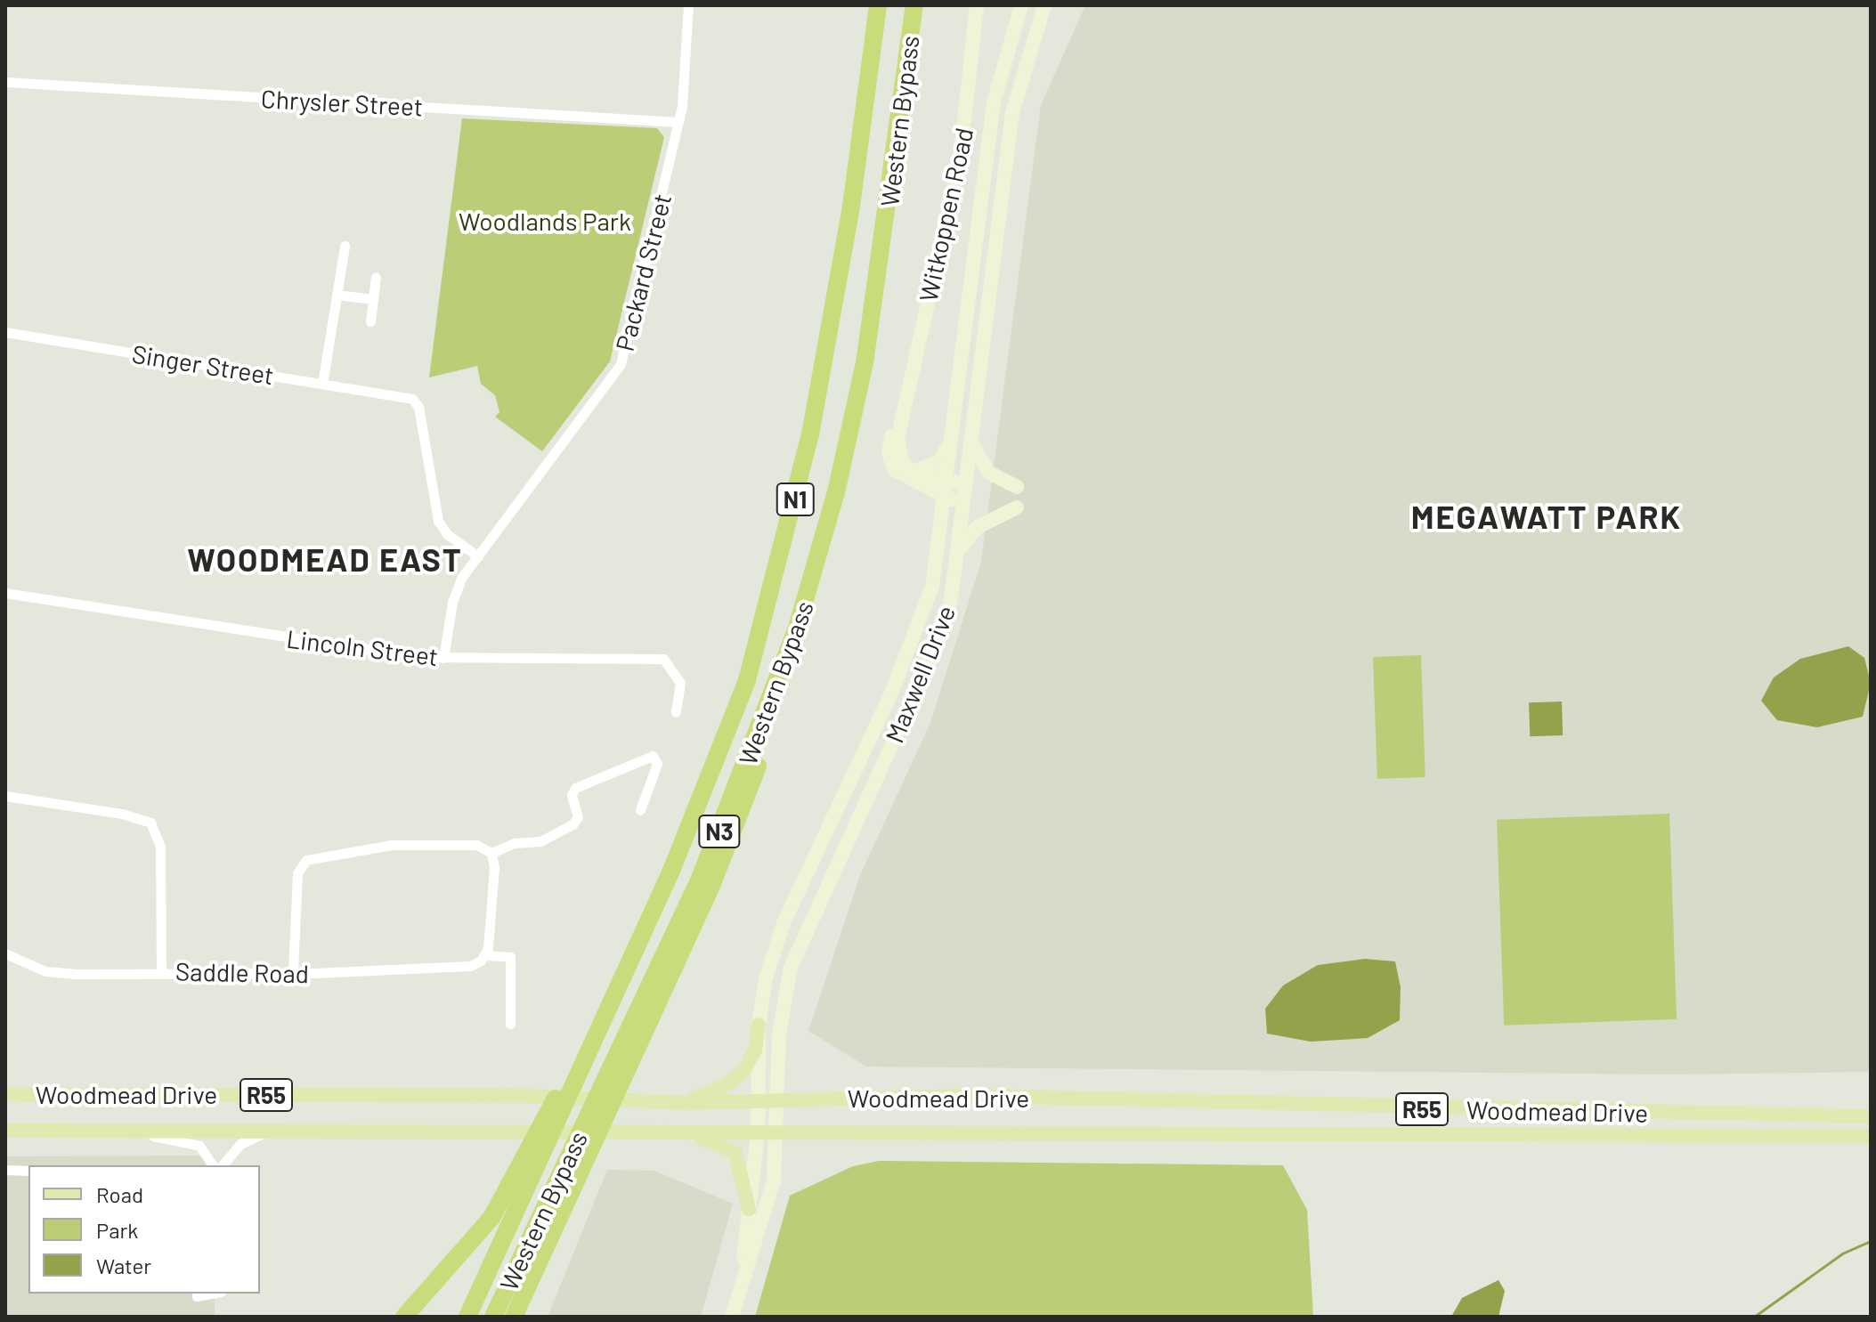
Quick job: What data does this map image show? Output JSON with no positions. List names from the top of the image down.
{
  "streets": {
    "highway": ["Western Bypass", "N1", "N3"],
    "main road": [
      "Witkoppen Road",
      "Maxwell Drive",
      "Woodmead Drive",
      "R55"
    ],
    "street": [
      "Chrysler Street",
      "Packard Street",
      "Singer Street",
      "Lincoln Street",
      "Saddle Road"
    ]
  },
  "crossings": [
    ["Chrysler Street", "Packard Street"],
    ["Witkoppen Road", "Maxwell Drive"],
    ["Packard Street", "Singer Street"],
    ["Packard Street", "Lincoln Street"],
    ["Maxwell Drive", "Woodmead Drive"]
  ],
  "districts": ["MEGAWATT PARK", "WOODMEAD EAST"],
  "parks": ["Woodlands Park"],
  "legend": ["Road", "Park", "Water"]
}
